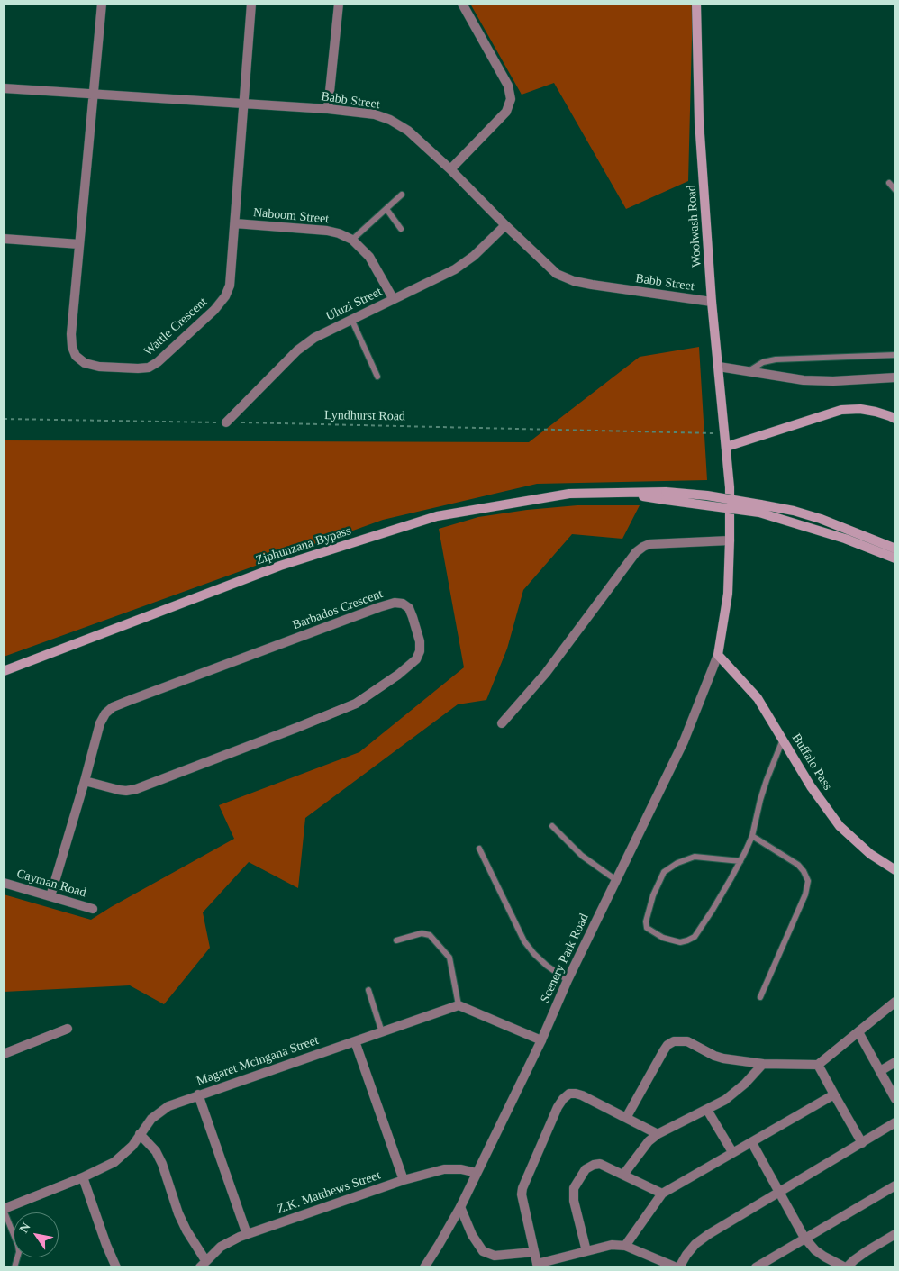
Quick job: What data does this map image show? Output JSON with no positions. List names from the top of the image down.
{
  "streets": {
    "main road": ["Woolwash Road", "Ziphunzana Bypass", "Buffalo Pass"],
    "street": [
      "Babb Street",
      "Naboom Street",
      "Uluzi Street",
      "Wattle Crescent",
      "Barbados Crescent",
      "Cayman Road",
      "Scenery Park Road",
      "Magaret Mcingana Street",
      "Z.K. Matthews Street"
    ],
    "path": ["Lyndhurst Road"]
  },
  "crossings": [
    ["Babb Street", "Woolwash Road"],
    ["Babb Street", "Uluzi Street"],
    ["Babb Street", "Wattle Crescent"],
    ["Naboom Street", "Uluzi Street"],
    ["Naboom Street", "Wattle Crescent"],
    ["Woolwash Road", "Lyndhurst Road"],
    ["Woolwash Road", "Buffalo Pass"],
    ["Woolwash Road", "Scenery Park Road"],
    ["Uluzi Street", "Lyndhurst Road"],
    ["Barbados Crescent", "Cayman Road"],
    ["Buffalo Pass", "Scenery Park Road"],
    ["Scenery Park Road", "Z.K. Matthews Street"]
  ],
  "north": "top left"
}
